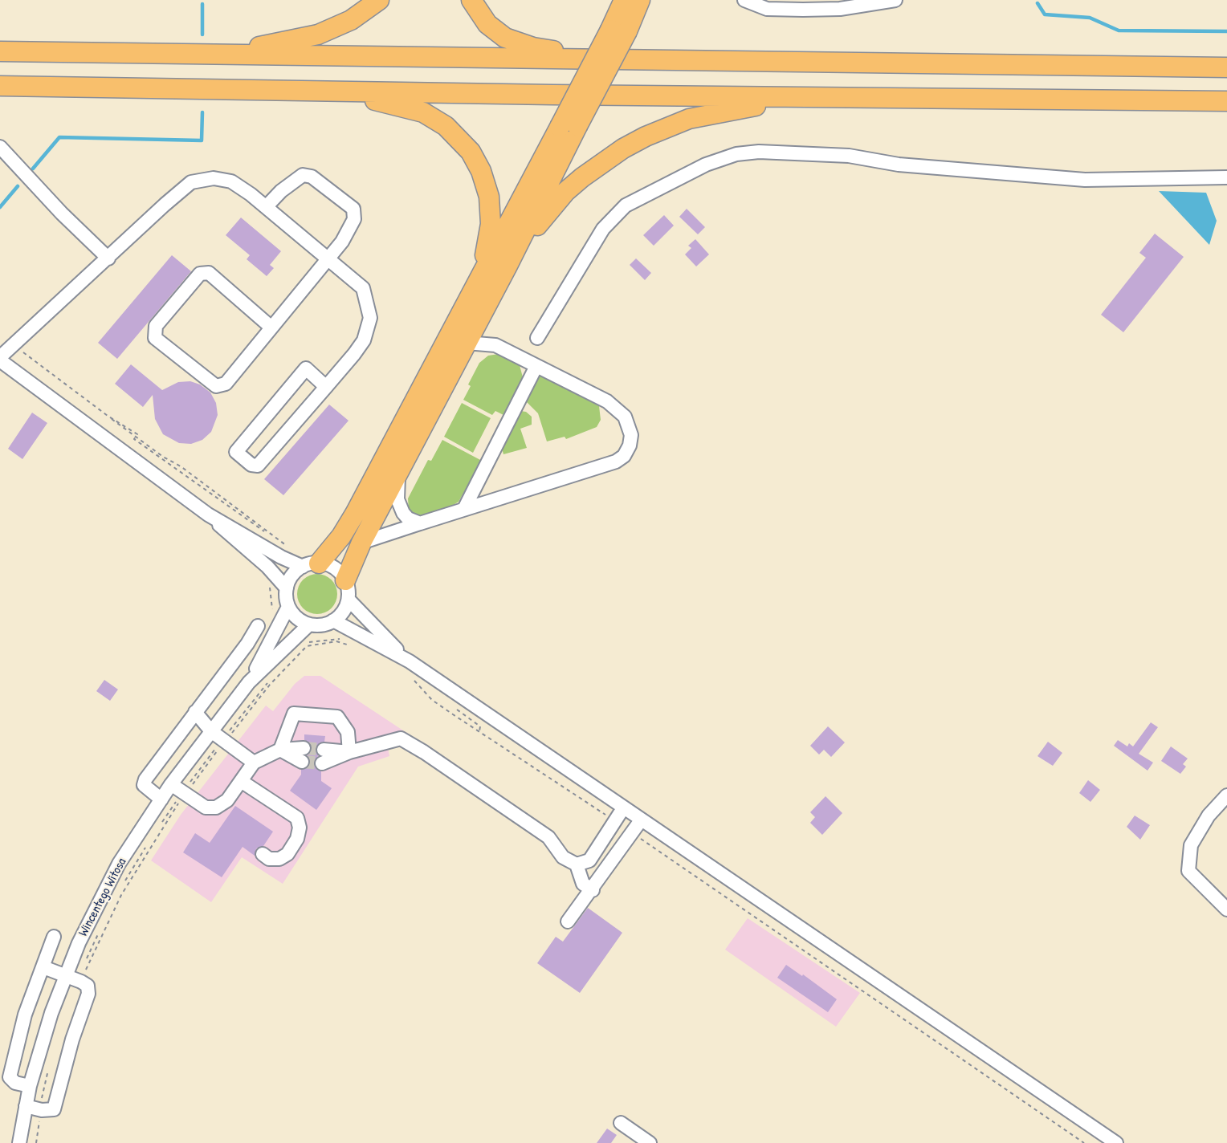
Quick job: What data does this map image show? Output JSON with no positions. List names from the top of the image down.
{
  "streets": {
    "street": ["Wincentego Witosa"]
  }
}
